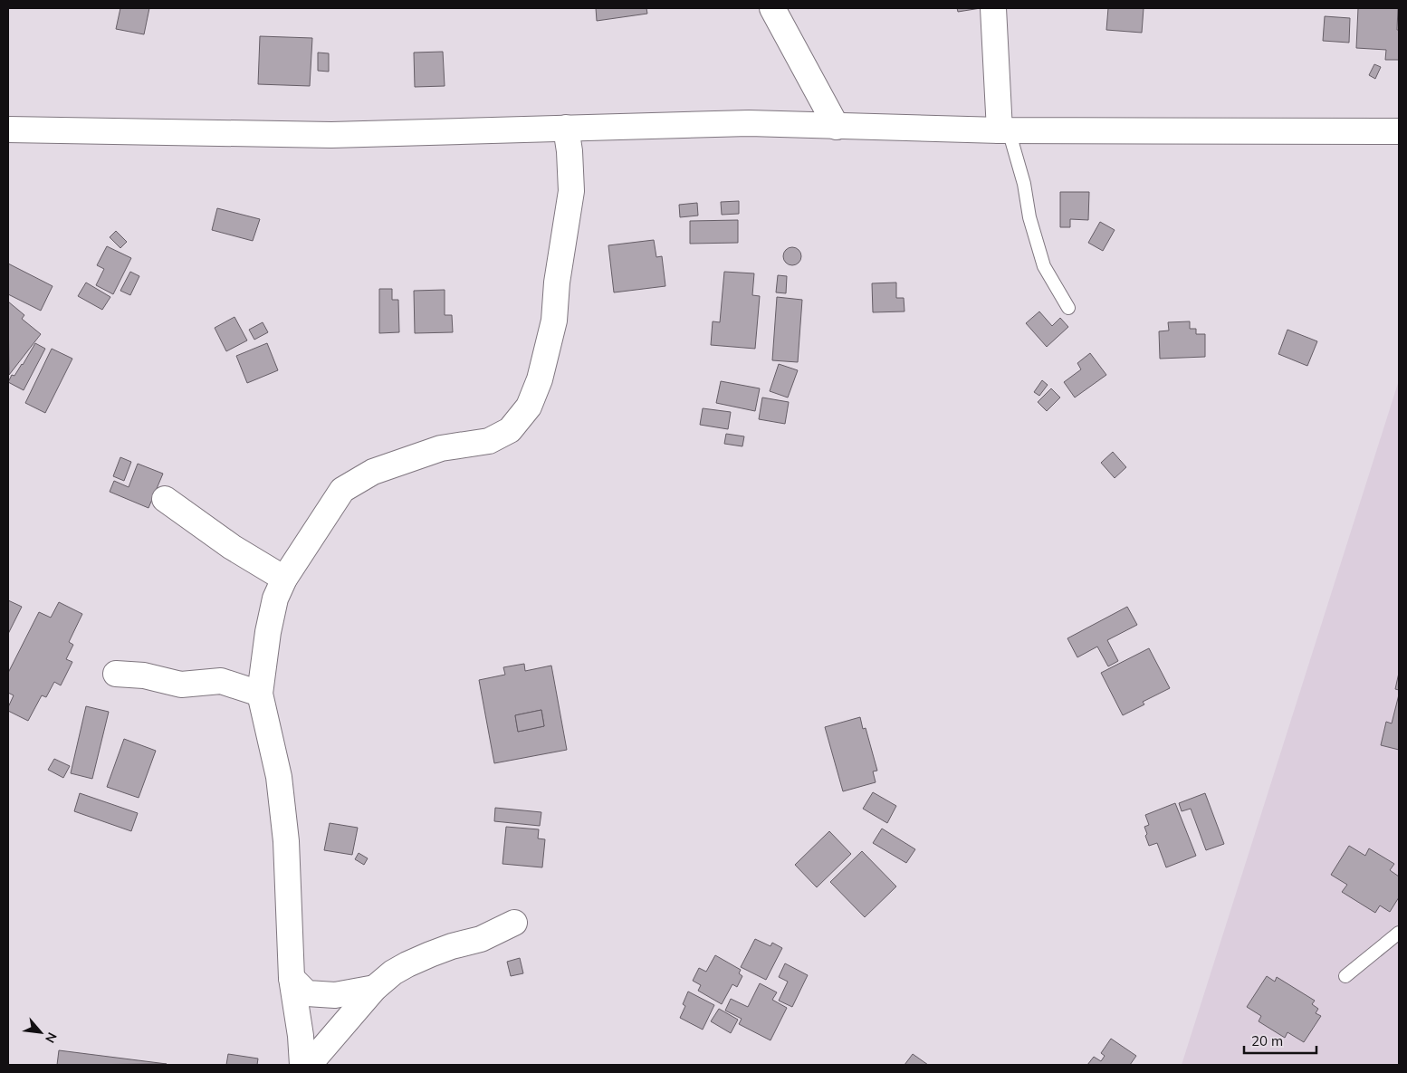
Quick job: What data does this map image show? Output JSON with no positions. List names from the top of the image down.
{
  "scale_bar": "20 m",
  "north": "bottom right"
}
